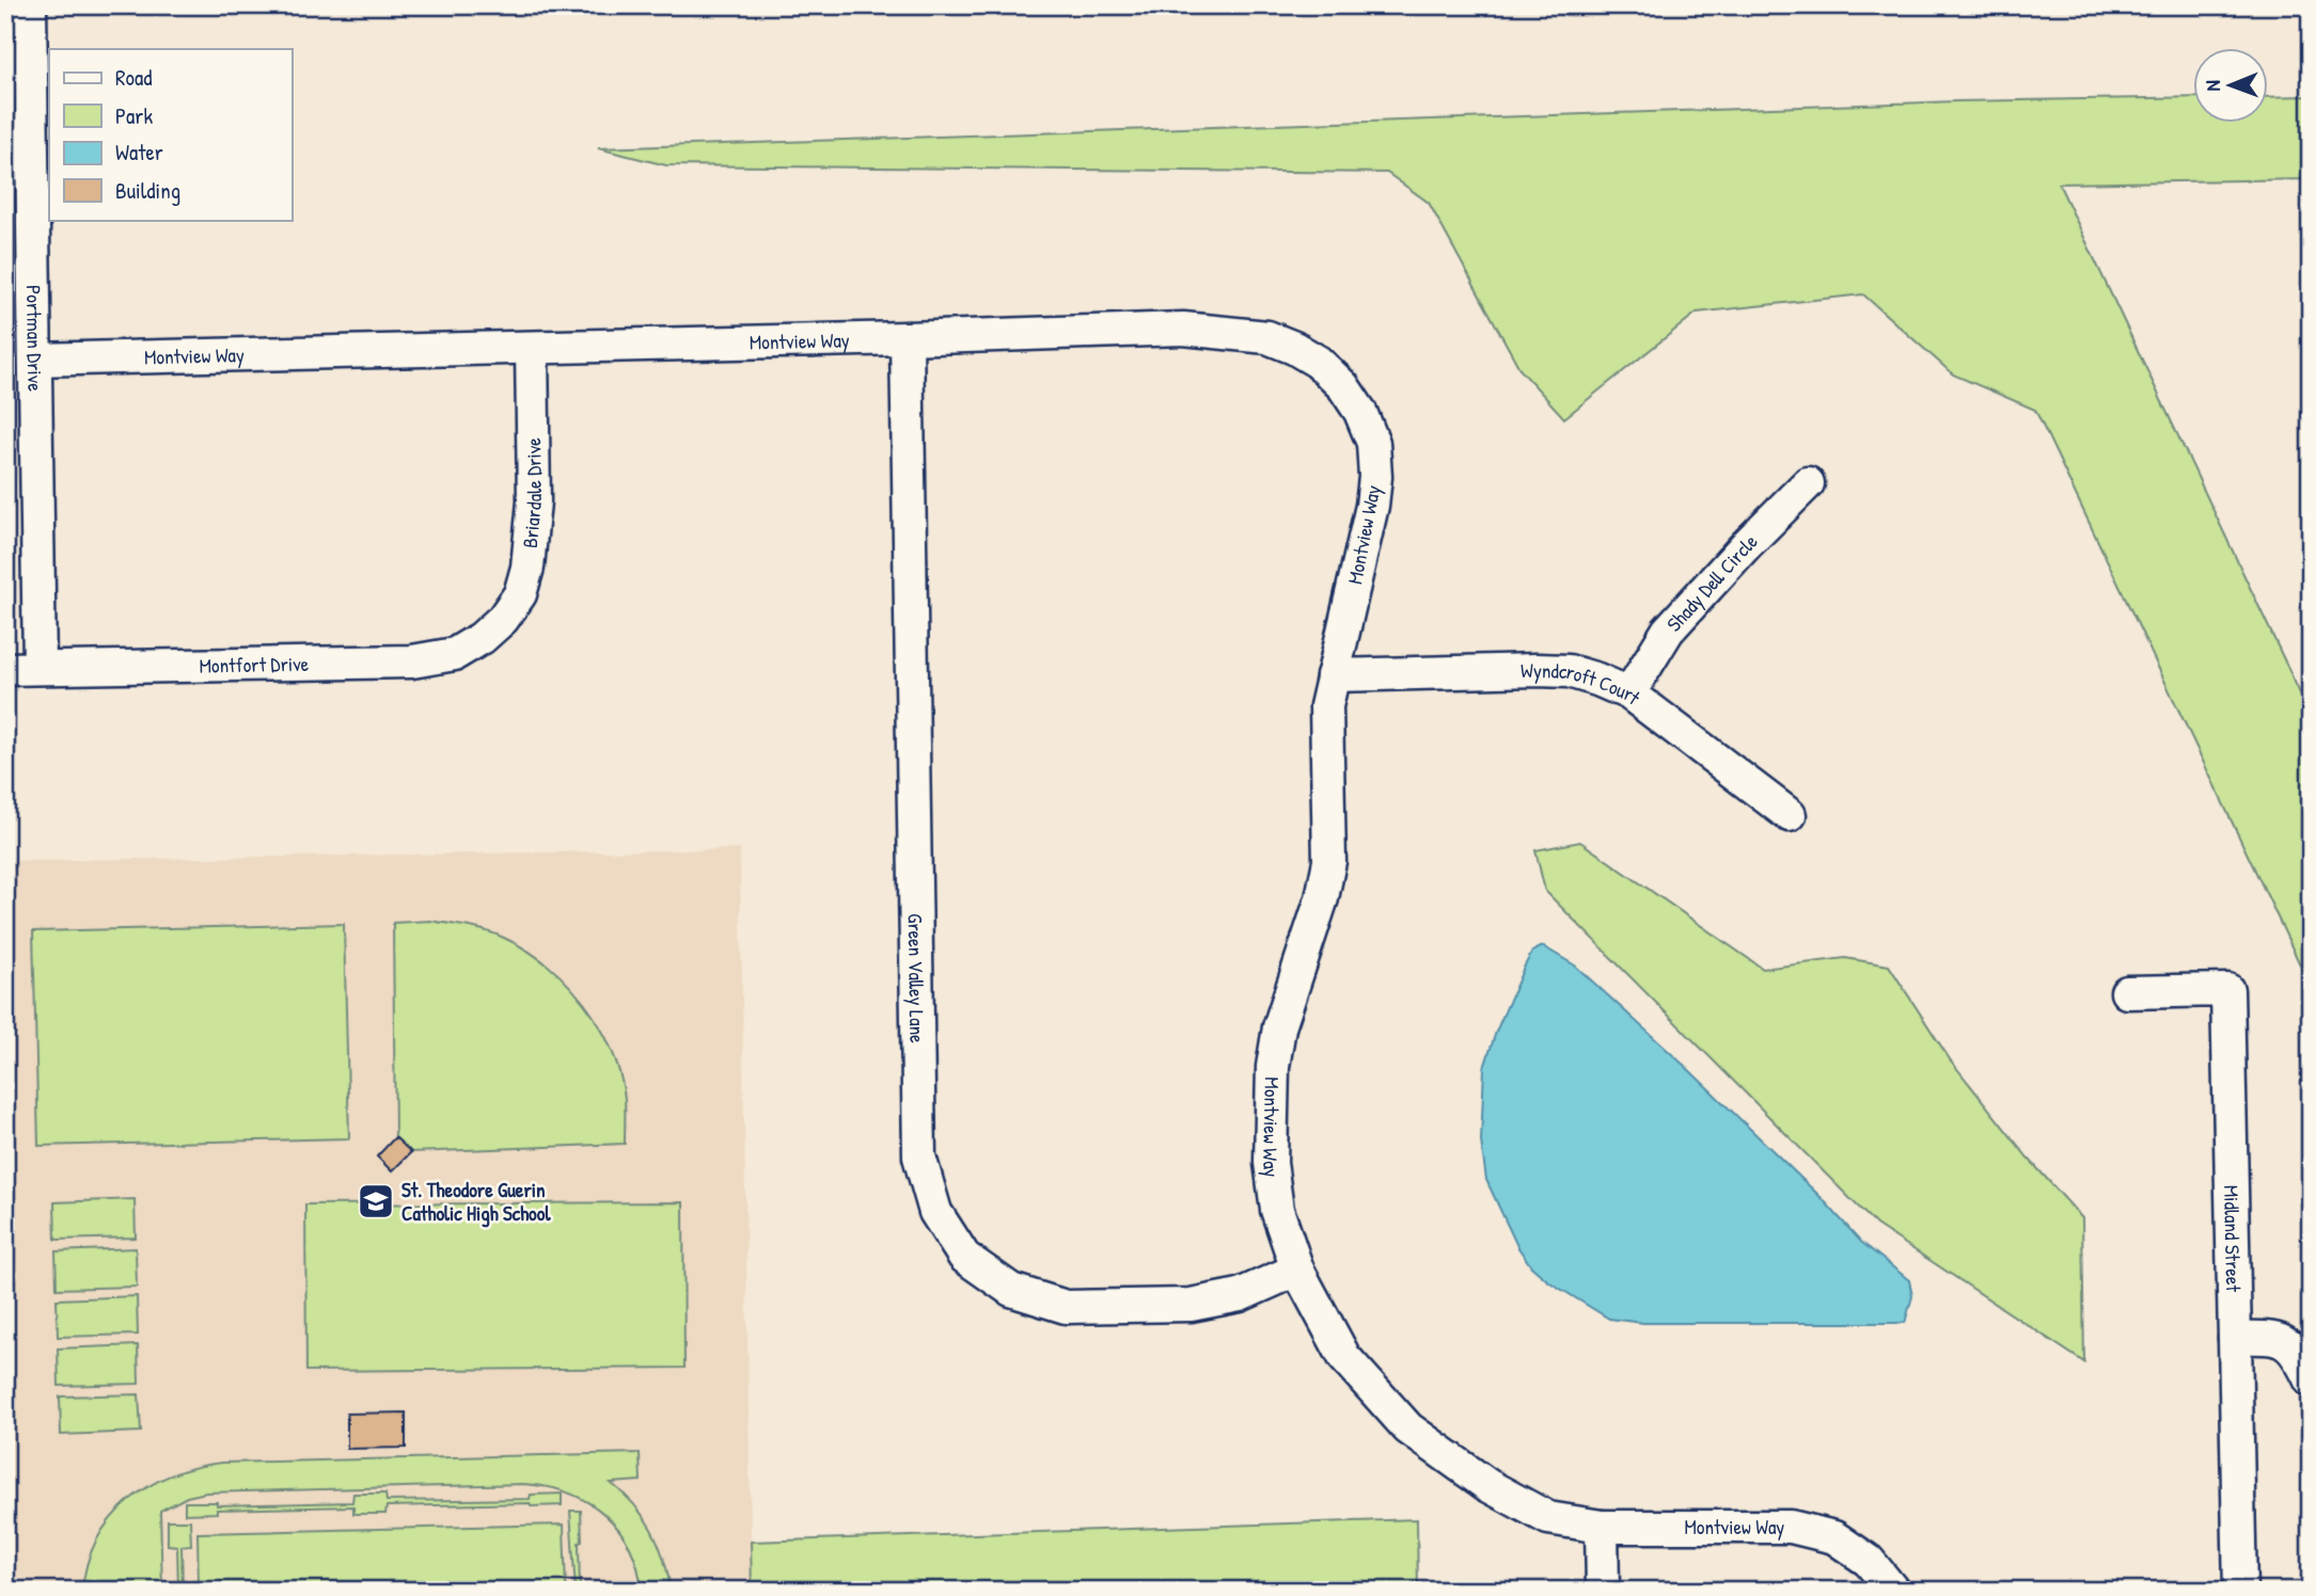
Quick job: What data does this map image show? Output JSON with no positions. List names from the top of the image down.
{
  "streets": {
    "street": [
      "Portman Drive",
      "Montview Way",
      "Briardale Drive",
      "Shady Dell Circle",
      "Montfort Drive",
      "Wyndcroft Court",
      "Green Valley Lane",
      "Midland Street"
    ]
  },
  "crossings": [
    ["Portman Drive", "Montview Way"],
    ["Portman Drive", "Montfort Drive"],
    ["Montview Way", "Briardale Drive"],
    ["Montview Way", "Wyndcroft Court"],
    ["Montview Way", "Green Valley Lane"],
    ["Briardale Drive", "Montfort Drive"],
    ["Shady Dell Circle", "Wyndcroft Court"]
  ],
  "places": {
    "school or university": ["St. Theodore Guerin Catholic High School"]
  },
  "legend": [
    "Road",
    "Park",
    "Water",
    "Building"
  ],
  "north": "left"
}
